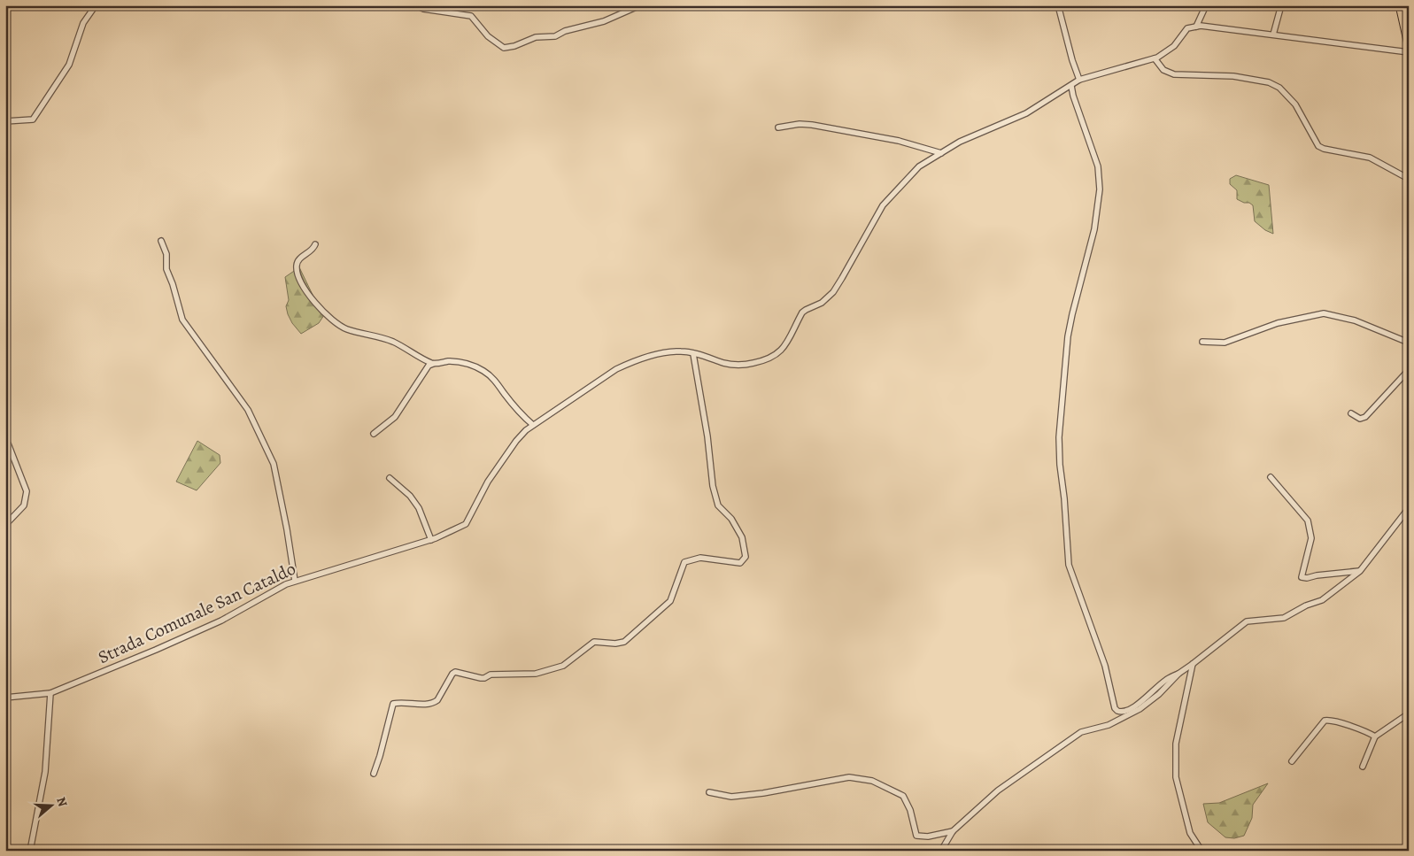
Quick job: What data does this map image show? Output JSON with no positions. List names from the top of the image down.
{
  "streets": {
    "street": ["Strada Comunale San Cataldo"]
  },
  "north": "right"
}
